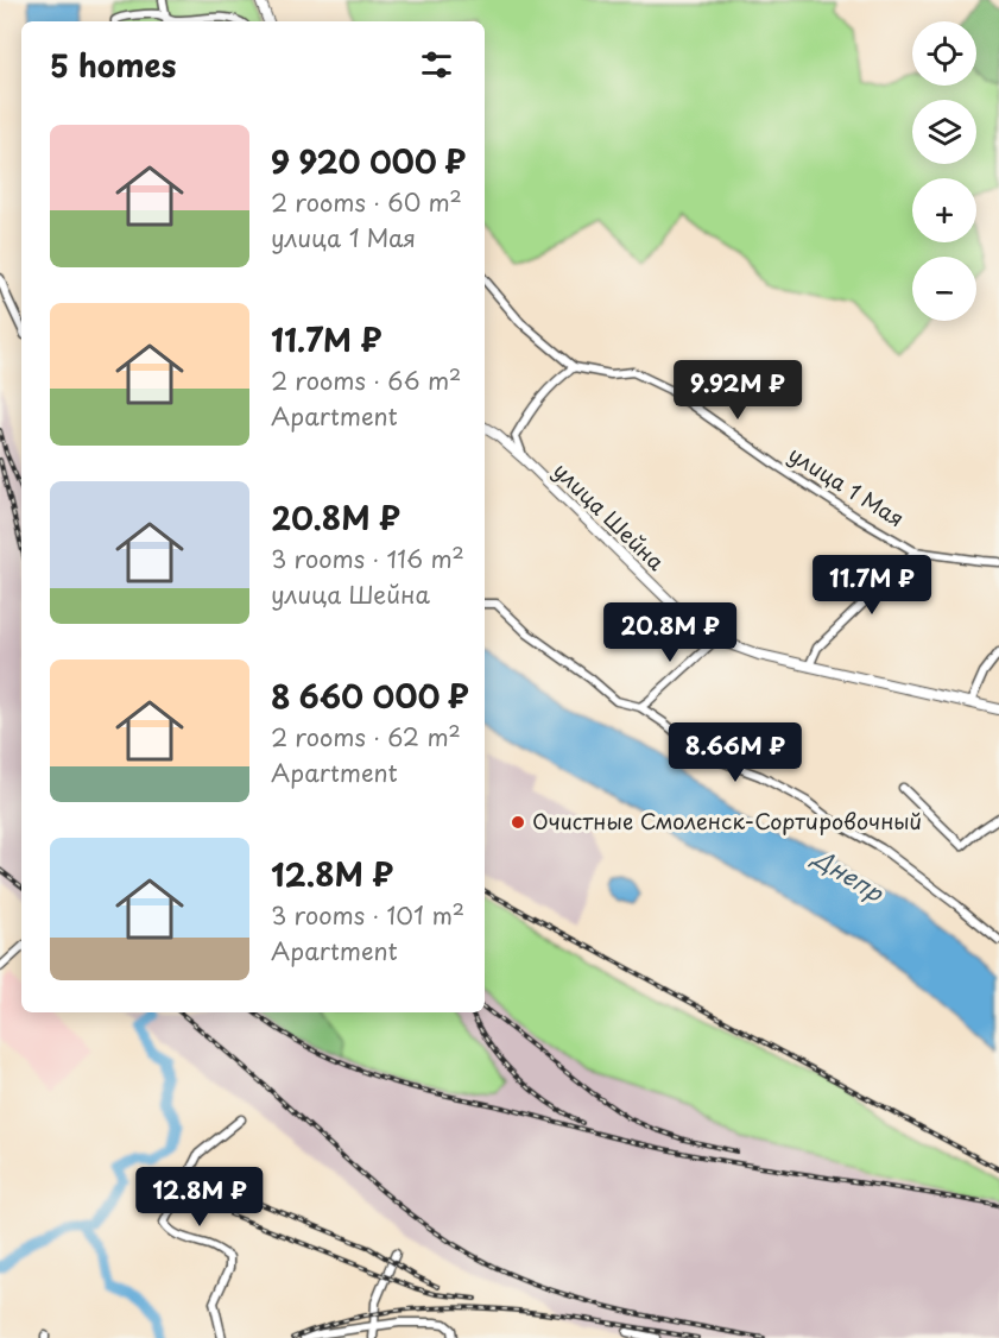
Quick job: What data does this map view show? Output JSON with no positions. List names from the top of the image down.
{
  "streets": {
    "street": ["улица 1 Мая", "улица Шейна"]
  },
  "water": ["Днепр"],
  "places": ["Очистные Смоленск-Сортировочный"],
  "page": {
    "map_buttons": ["+", "−"],
    "heading": "5 homes",
    "list": [
      {
        "name": "9 920 000 ₽",
        "note": "2 rooms · 60 m² · улица 1 Мая"
      },
      {
        "name": "11.7M ₽",
        "note": "2 rooms · 66 m² · Apartment"
      },
      {
        "name": "20.8M ₽",
        "note": "3 rooms · 116 m² · улица Шейна"
      },
      {
        "name": "8 660 000 ₽",
        "note": "2 rooms · 62 m² · Apartment"
      },
      {
        "name": "12.8M ₽",
        "note": "3 rooms · 101 m² · Apartment"
      }
    ],
    "price": [
      "9.92M ₽",
      "11.7M ₽",
      "20.8M ₽",
      "8.66M ₽",
      "12.8M ₽"
    ]
  }
}
